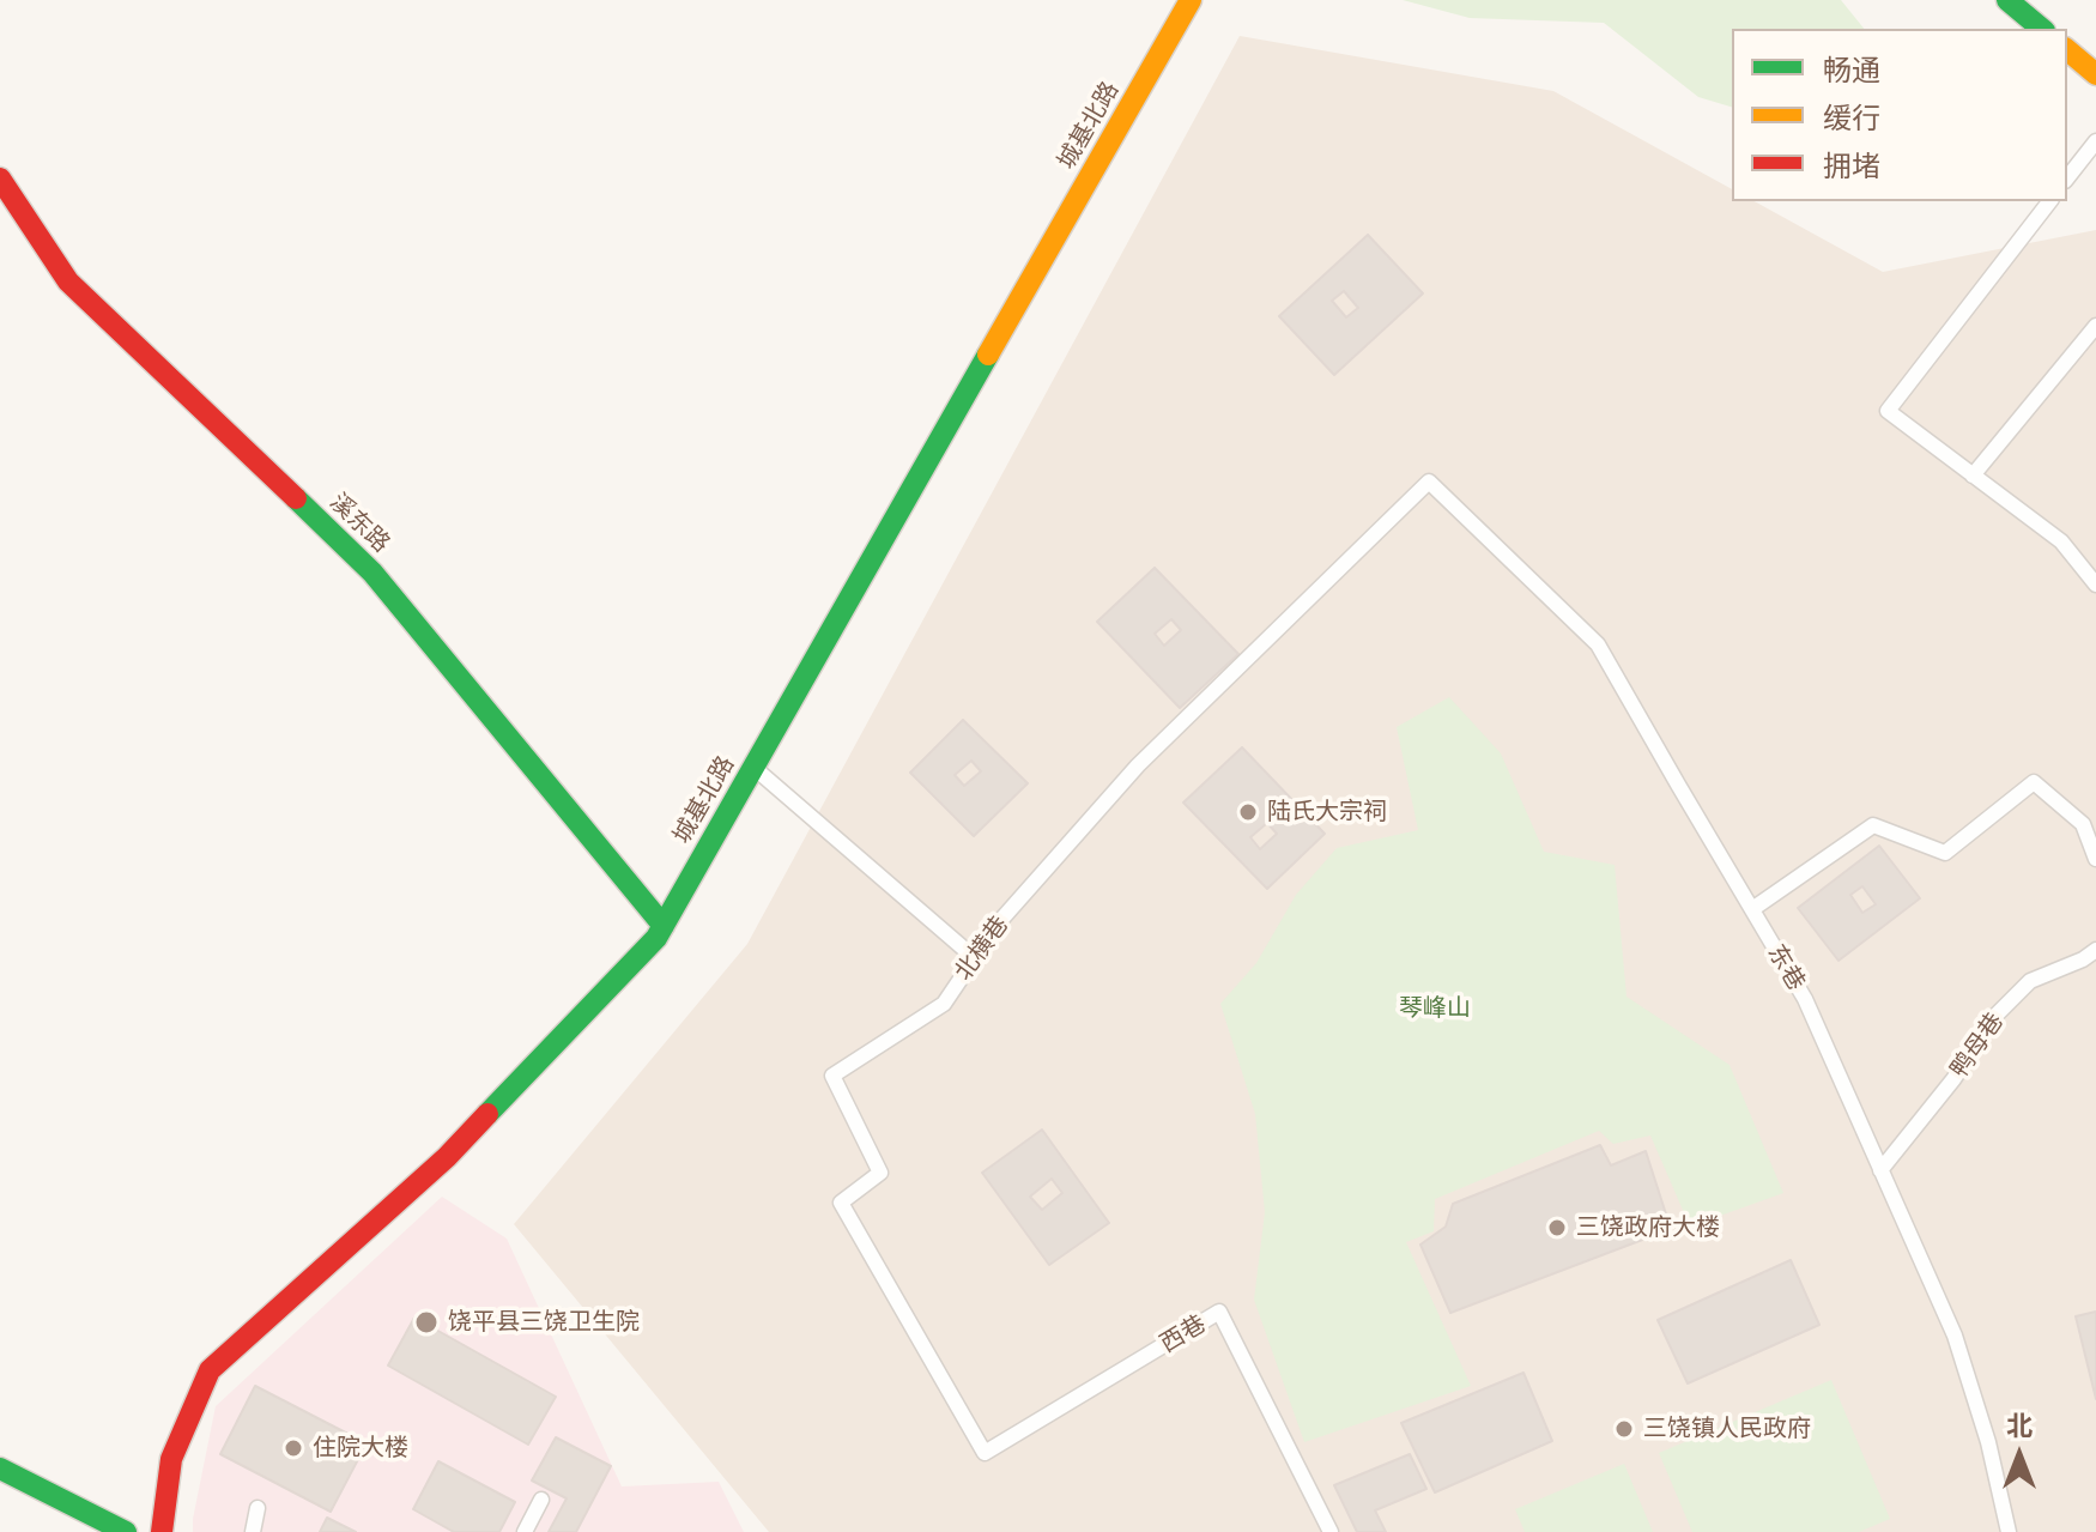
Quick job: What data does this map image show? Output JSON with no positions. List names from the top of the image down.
{
  "streets": {
    "street": ["城基北路", "溪东路"],
    "lane": [
      "北横巷",
      "东巷",
      "鸭母巷",
      "西巷"
    ]
  },
  "crossings": [
    ["城基北路", "溪东路"],
    ["北横巷", "东巷"],
    ["北横巷", "西巷"],
    ["东巷", "鸭母巷"]
  ],
  "parks": ["琴峰山"],
  "places": [
    "陆氏大宗祠",
    "三饶政府大楼",
    "饶平县三饶卫生院",
    "三饶镇人民政府",
    "住院大楼"
  ],
  "legend": ["畅通", "缓行", "拥堵"],
  "north": "top"
}
